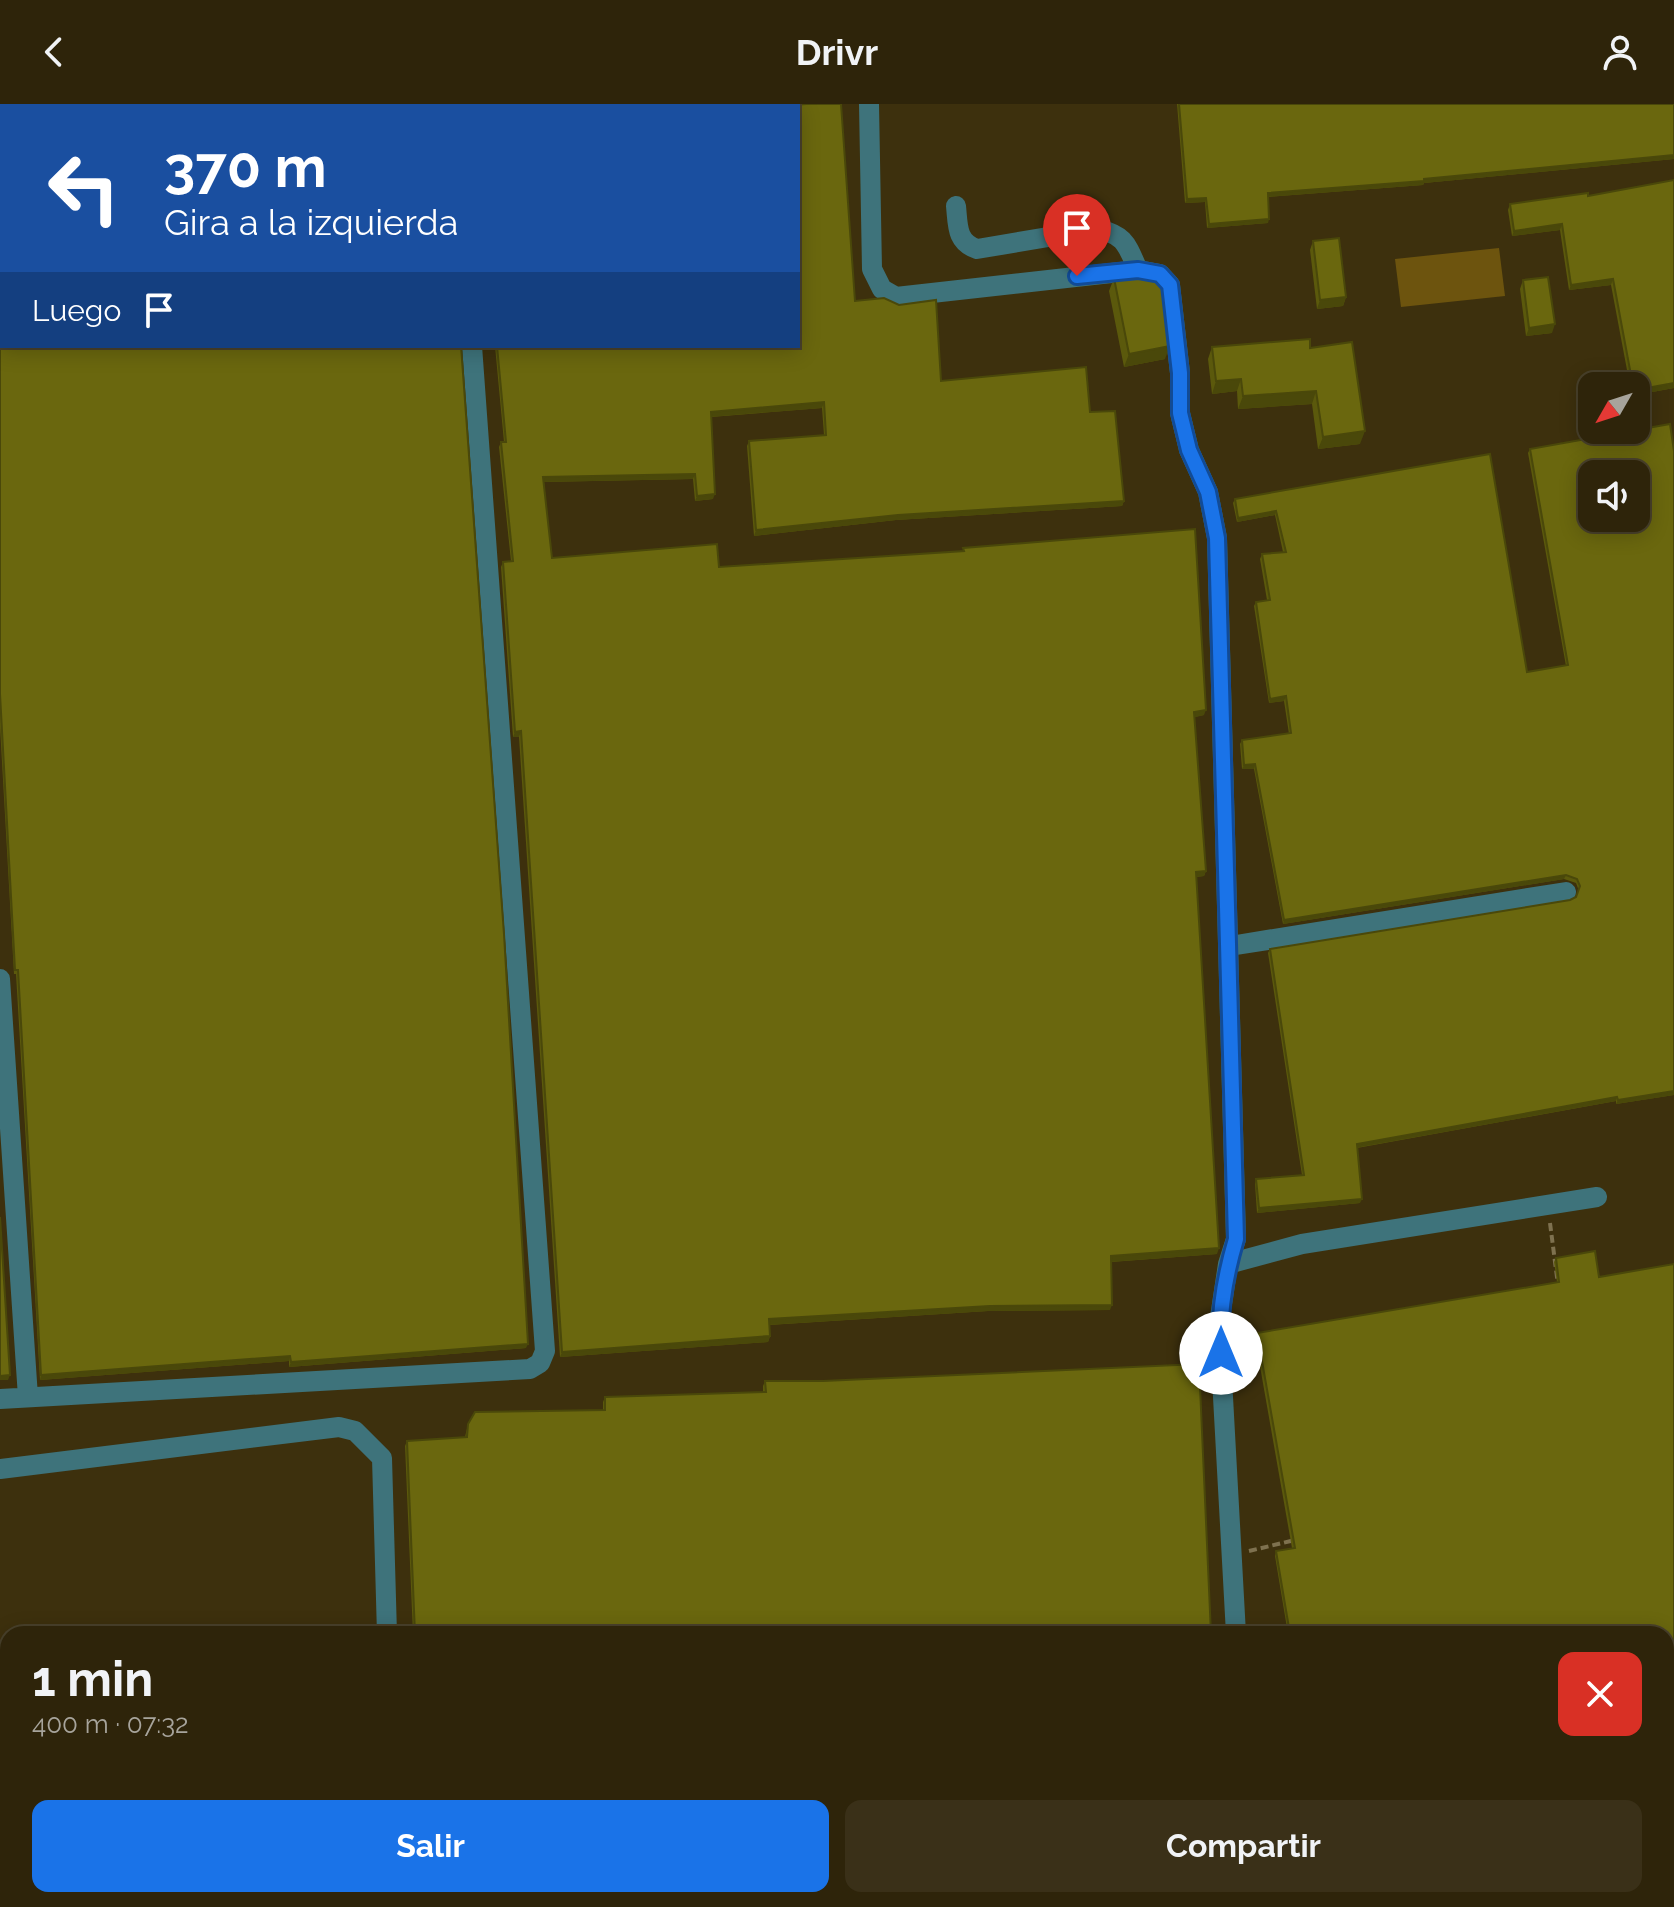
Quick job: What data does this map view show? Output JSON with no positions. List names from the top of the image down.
{
  "north": "bottom left",
  "page": {
    "header": "Drivr",
    "turn": ["370 m", "Gira a la izquierda"],
    "then": "Luego",
    "heading": ["1 min", "400 m · 07:32"],
    "buttons": ["Salir", "Compartir"]
  }
}
